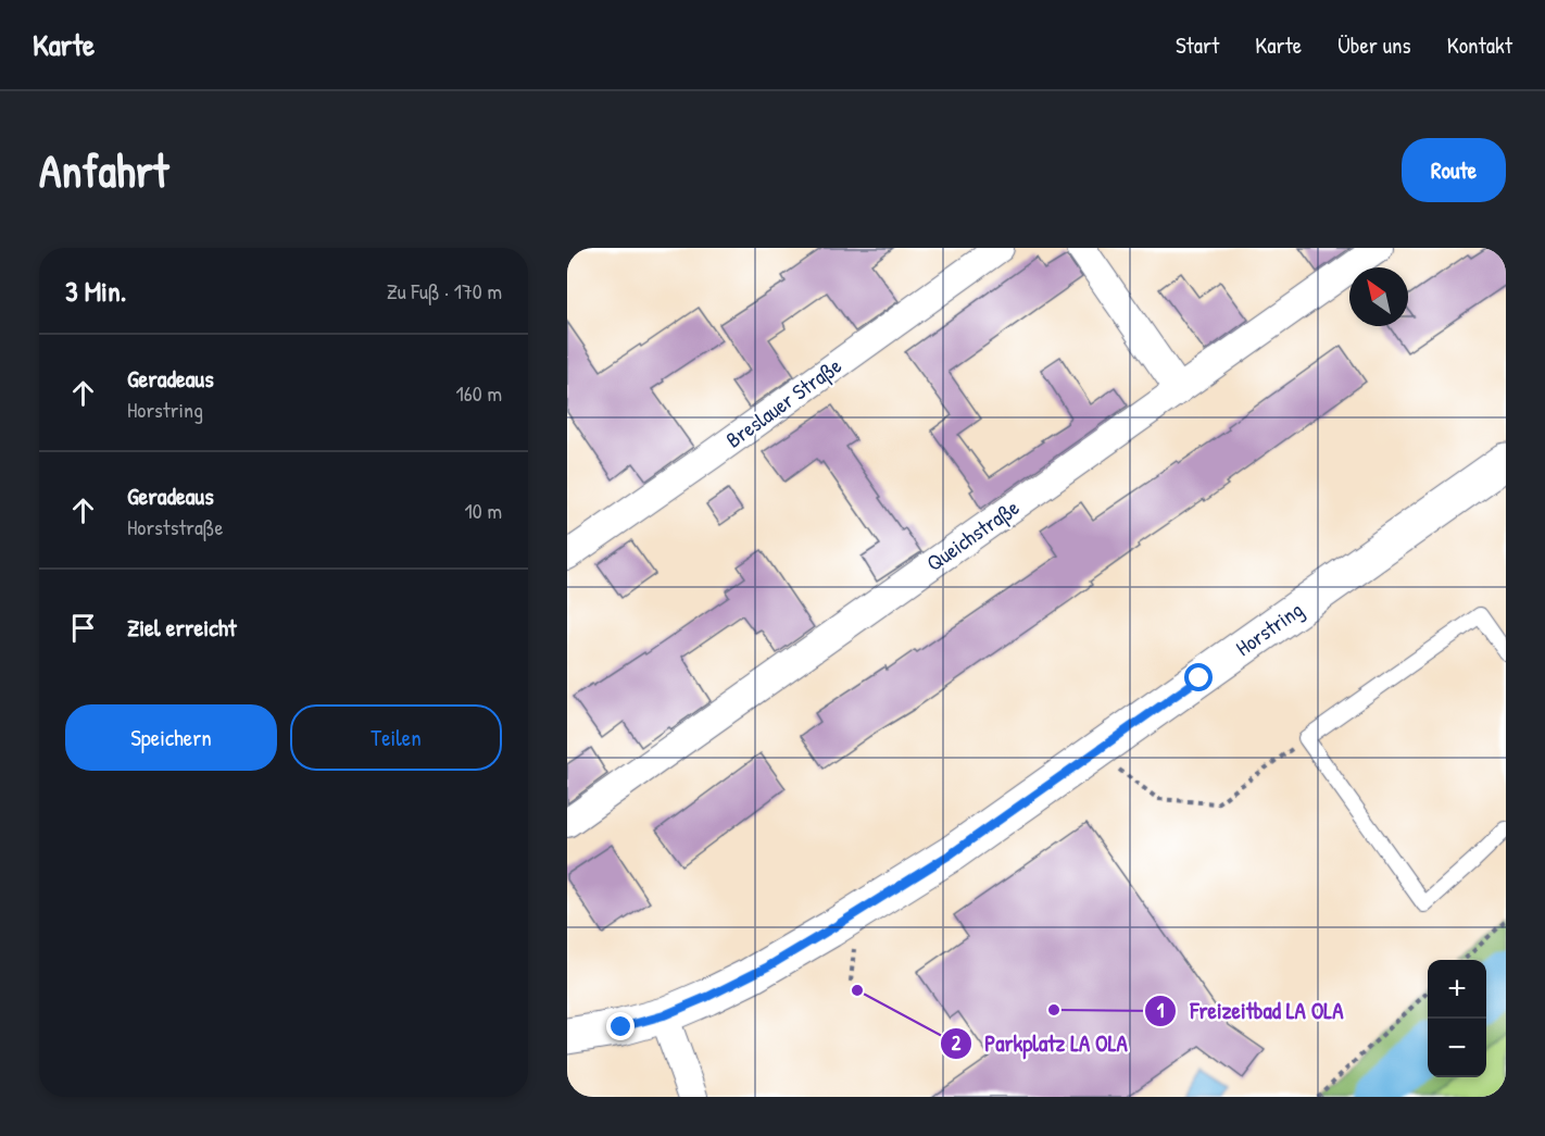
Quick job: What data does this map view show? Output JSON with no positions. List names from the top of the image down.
{
  "streets": {
    "street": ["Breslauer Straße", "Queichstraße", "Horstring"]
  },
  "places": ["Parkplatz LA OLA", "Freizeitbad LA OLA"],
  "north": "top left",
  "page": {
    "header": "Karte",
    "nav": [
      "Start",
      "Karte",
      "Über uns",
      "Kontakt"
    ],
    "buttons": [
      "Route",
      ["Speichern", "Teilen"]
    ],
    "title": "Anfahrt",
    "heading": ["3 Min.", "Zu Fuß · 170 m"],
    "list": [
      ["Geradeaus", "Horstring", "160 m"],
      ["Geradeaus", "Horststraße", "10 m"],
      "Ziel erreicht"
    ],
    "map_buttons": ["+", "−"]
  }
}
